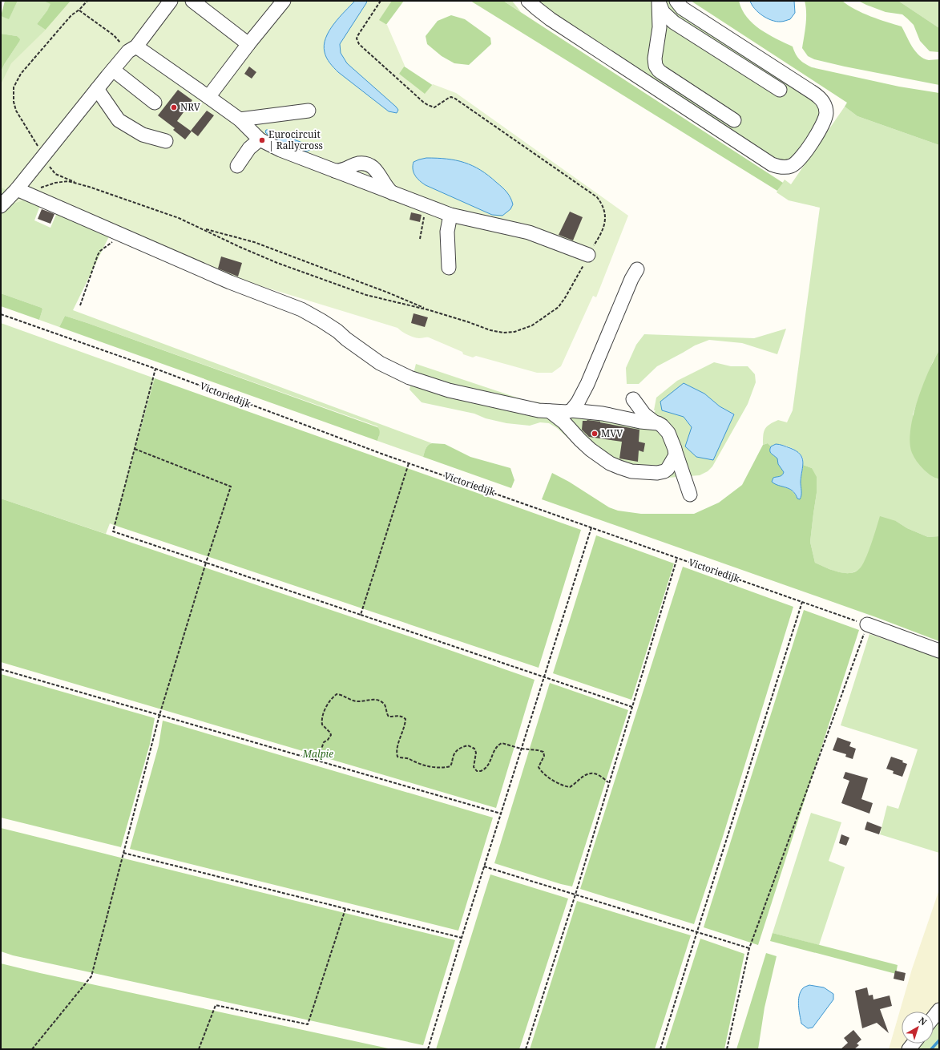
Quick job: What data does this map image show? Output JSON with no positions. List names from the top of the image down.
{
  "streets": {
    "path": ["Victoriedijk"]
  },
  "parks": ["Malpie"],
  "places": ["NRV", "Eurocircuit | Rallycross", "MVV"],
  "north": "top right"
}
